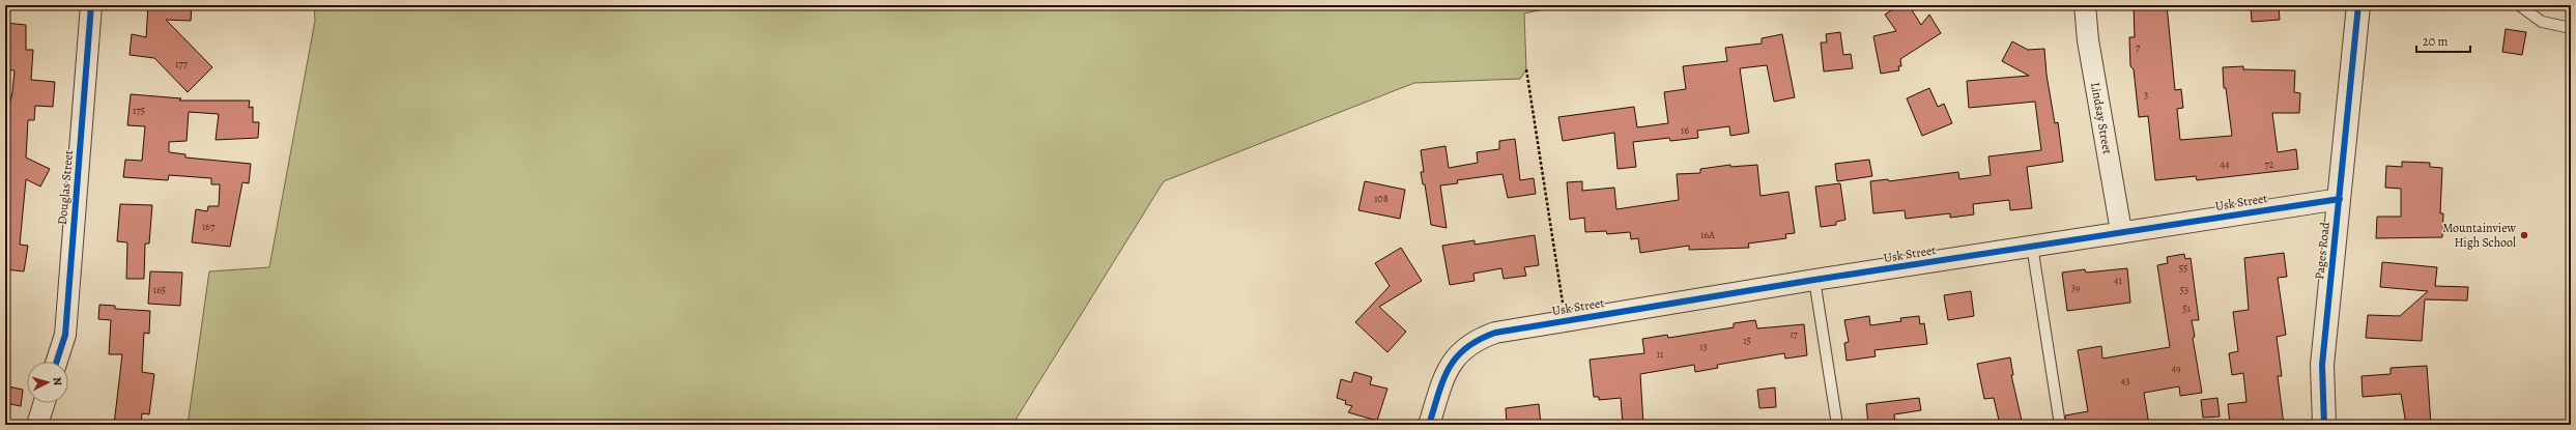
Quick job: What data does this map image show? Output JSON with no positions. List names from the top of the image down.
{
  "streets": {
    "street": [
      "Lindsay Street",
      "Douglas Street",
      "Usk Street",
      "Pages Road"
    ]
  },
  "crossings": [
    ["Lindsay Street", "Usk Street"],
    ["Usk Street", "Pages Road"]
  ],
  "places": ["Mountainview High School"],
  "house_numbers": [
    "7",
    "177",
    "3",
    "175",
    "16",
    "44",
    "72",
    "108",
    "167",
    "16A",
    "55",
    "41",
    "39",
    "165",
    "53",
    "51",
    "17",
    "15",
    "13",
    "11",
    "49",
    "43"
  ],
  "scale_bar": "20 m",
  "north": "right"
}
